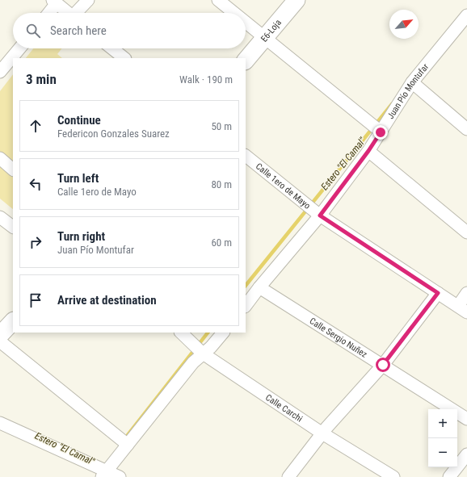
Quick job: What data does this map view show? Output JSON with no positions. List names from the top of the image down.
{
  "streets": {
    "main road": ["E6-Loja"],
    "street": [
      "Juan Pío Montufar",
      "Calle 1ero de Mayo",
      "Calle Sergio Nuñez",
      "Calle Carchi"
    ]
  },
  "crossings": [
    ["Juan Pío Montufar", "Calle 1ero de Mayo"],
    ["Juan Pío Montufar", "Calle Sergio Nuñez"]
  ],
  "water": ["Estero \"El Camal\""],
  "north": "top right",
  "page": {
    "search": "Search here",
    "heading": ["3 min", "Walk · 190 m"],
    "list": [
      ["Continue", "Federicon Gonzales Suarez", "50 m"],
      ["Turn left", "Calle 1ero de Mayo", "80 m"],
      ["Turn right", "Juan Pío Montufar", "60 m"],
      "Arrive at destination"
    ],
    "map_buttons": ["+", "−"]
  }
}
